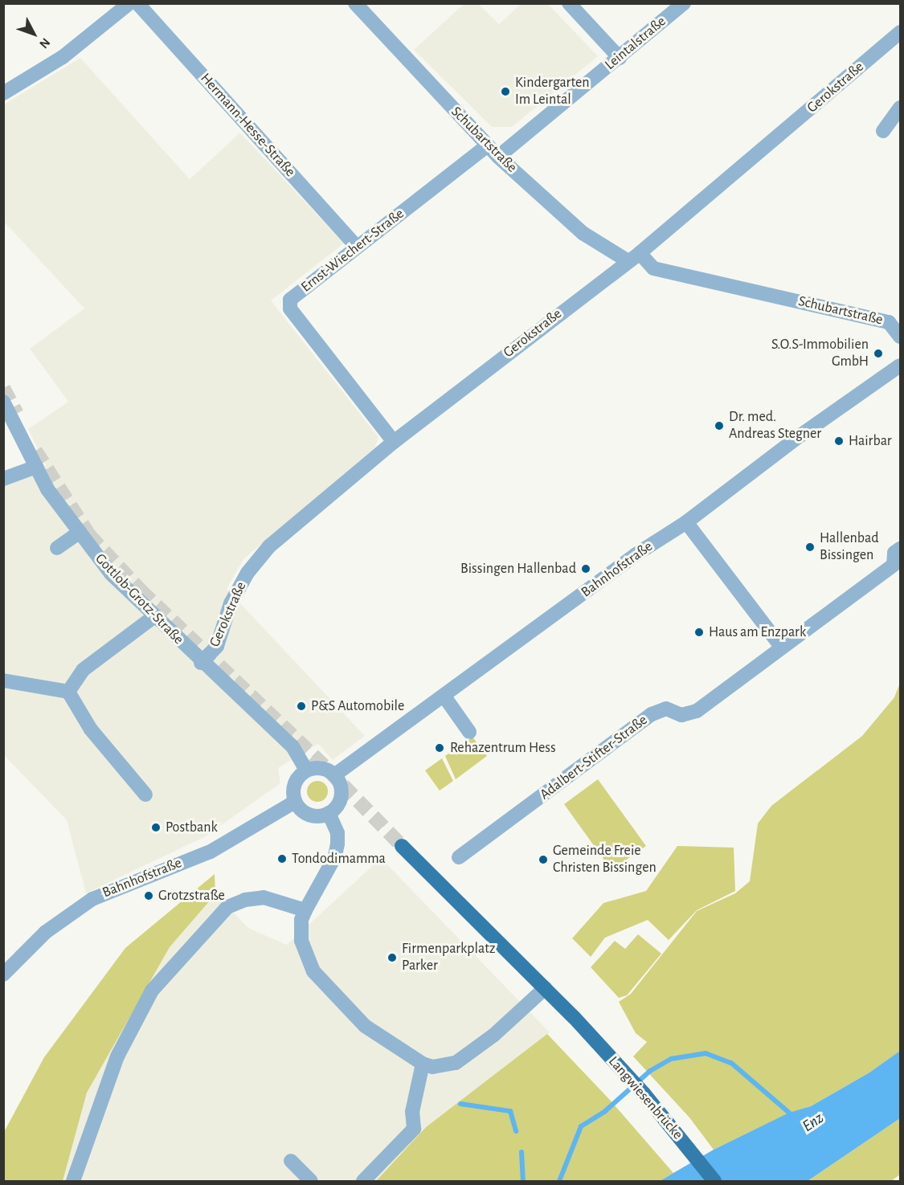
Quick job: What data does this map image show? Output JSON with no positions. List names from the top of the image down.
{
  "streets": {
    "main road": ["Langwiesenbrücke"],
    "street": [
      "Leintalstraße",
      "Gerokstraße",
      "Hermann-Hesse-Straße",
      "Schubartstraße",
      "Ernst-Wiechert-Straße",
      "Bahnhofstraße",
      "Gottlob-Grotz-Straße",
      "Adalbert-Stifter-Straße"
    ]
  },
  "crossings": [
    ["Leintalstraße", "Schubartstraße"],
    ["Gerokstraße", "Schubartstraße"],
    ["Gerokstraße", "Ernst-Wiechert-Straße"],
    ["Gerokstraße", "Gottlob-Grotz-Straße"],
    ["Hermann-Hesse-Straße", "Ernst-Wiechert-Straße"],
    ["Schubartstraße", "Ernst-Wiechert-Straße"],
    ["Bahnhofstraße", "Gottlob-Grotz-Straße"]
  ],
  "water": ["Enz"],
  "places": [
    "Kindergarten Im Leintal",
    "S.O.S-Immobilien GmbH",
    "Dr. med. Andreas Stegner",
    "Hairbar",
    "Hallenbad Bissingen",
    "Bissingen Hallenbad",
    "Haus am Enzpark",
    "P&S Automobile",
    "Rehazentrum Hess",
    "Postbank",
    "Tondodimamma",
    "Gemeinde Freie Christen Bissingen",
    "Grotzstraße",
    "Firmenparkplatz Parker"
  ],
  "north": "bottom right"
}
